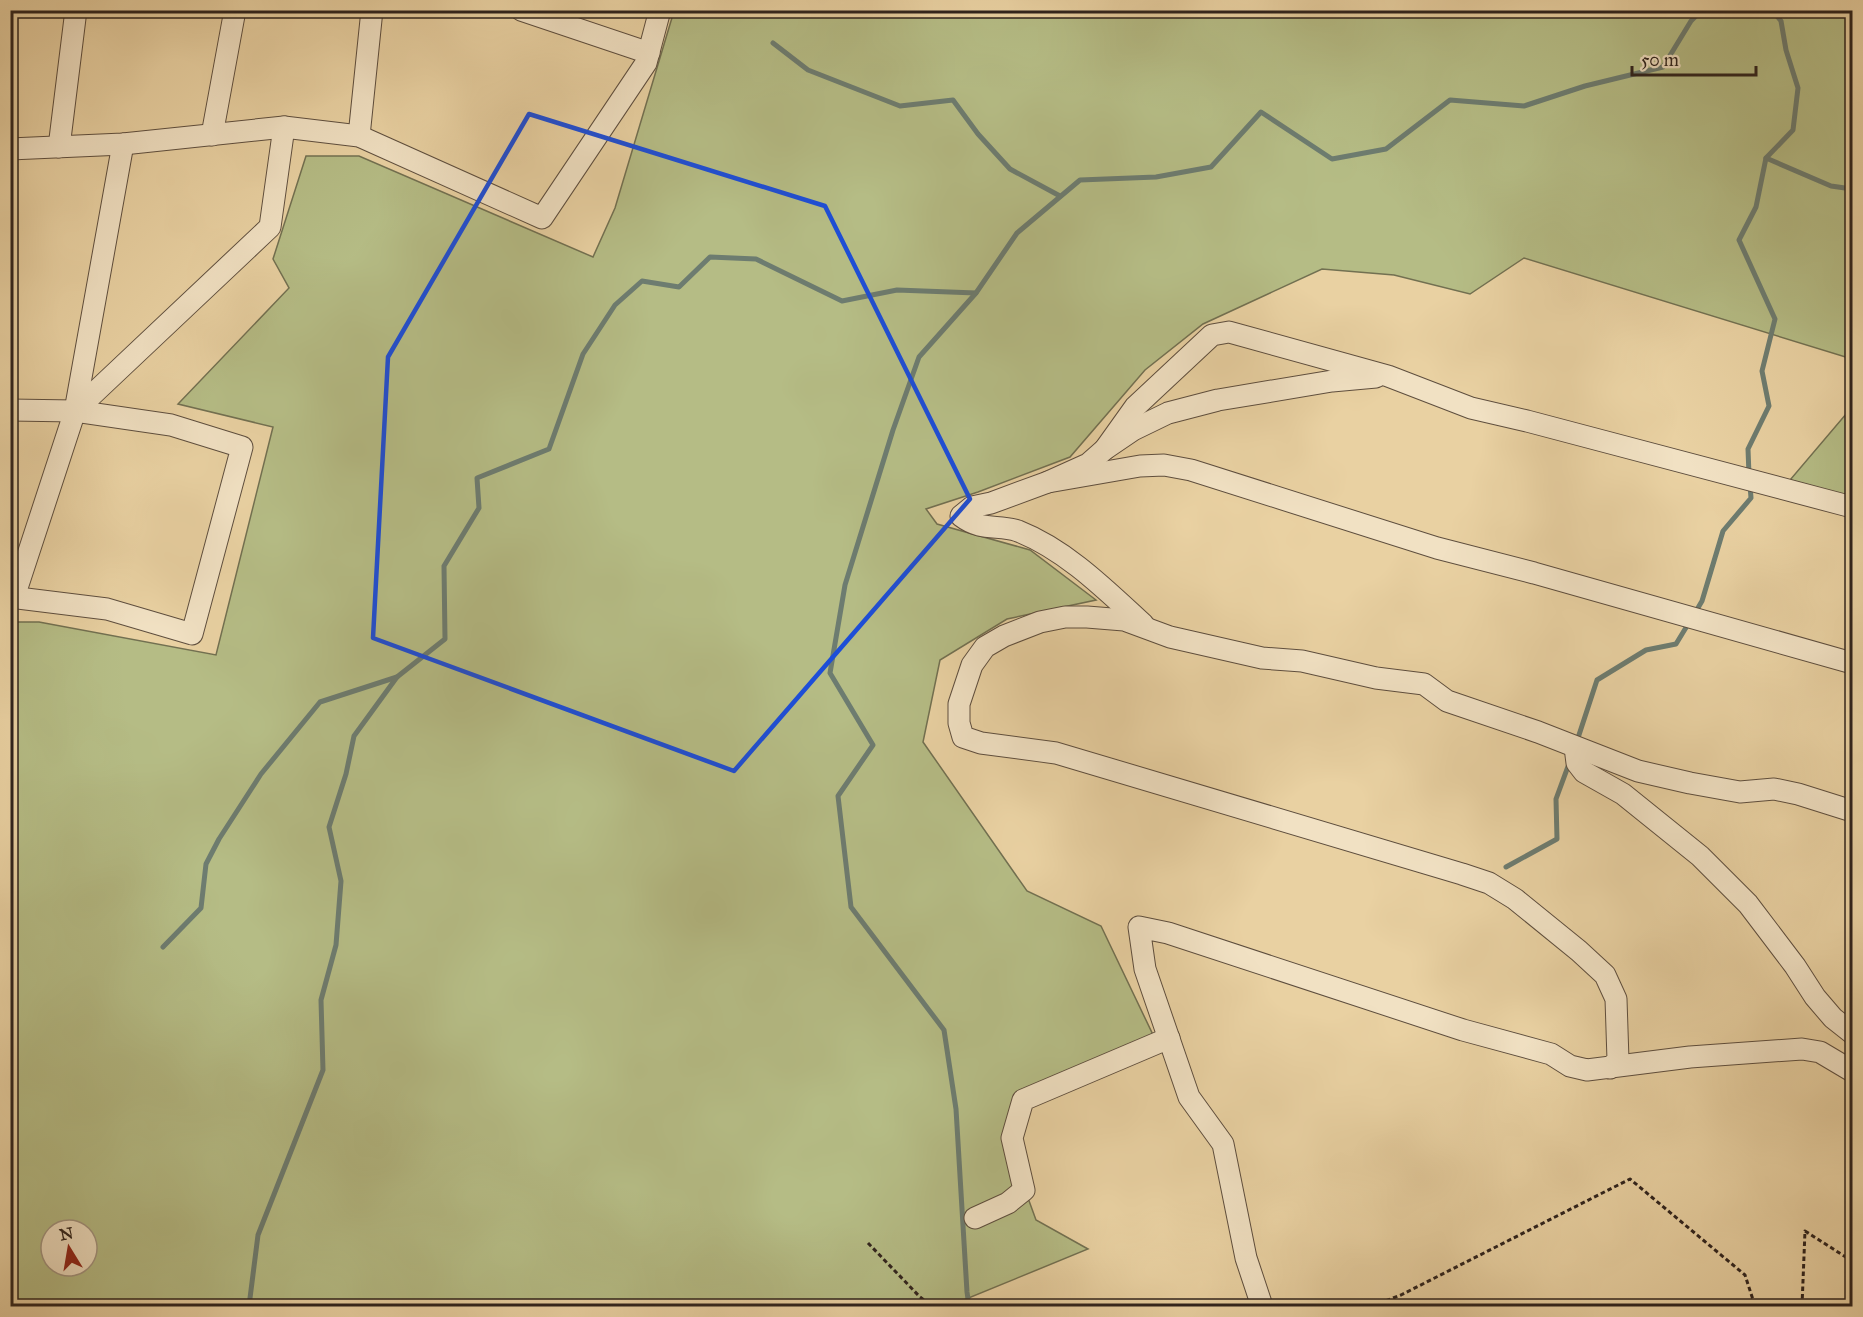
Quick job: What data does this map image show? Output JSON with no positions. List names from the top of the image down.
{
  "scale_bar": "50 m",
  "north": "top"
}
